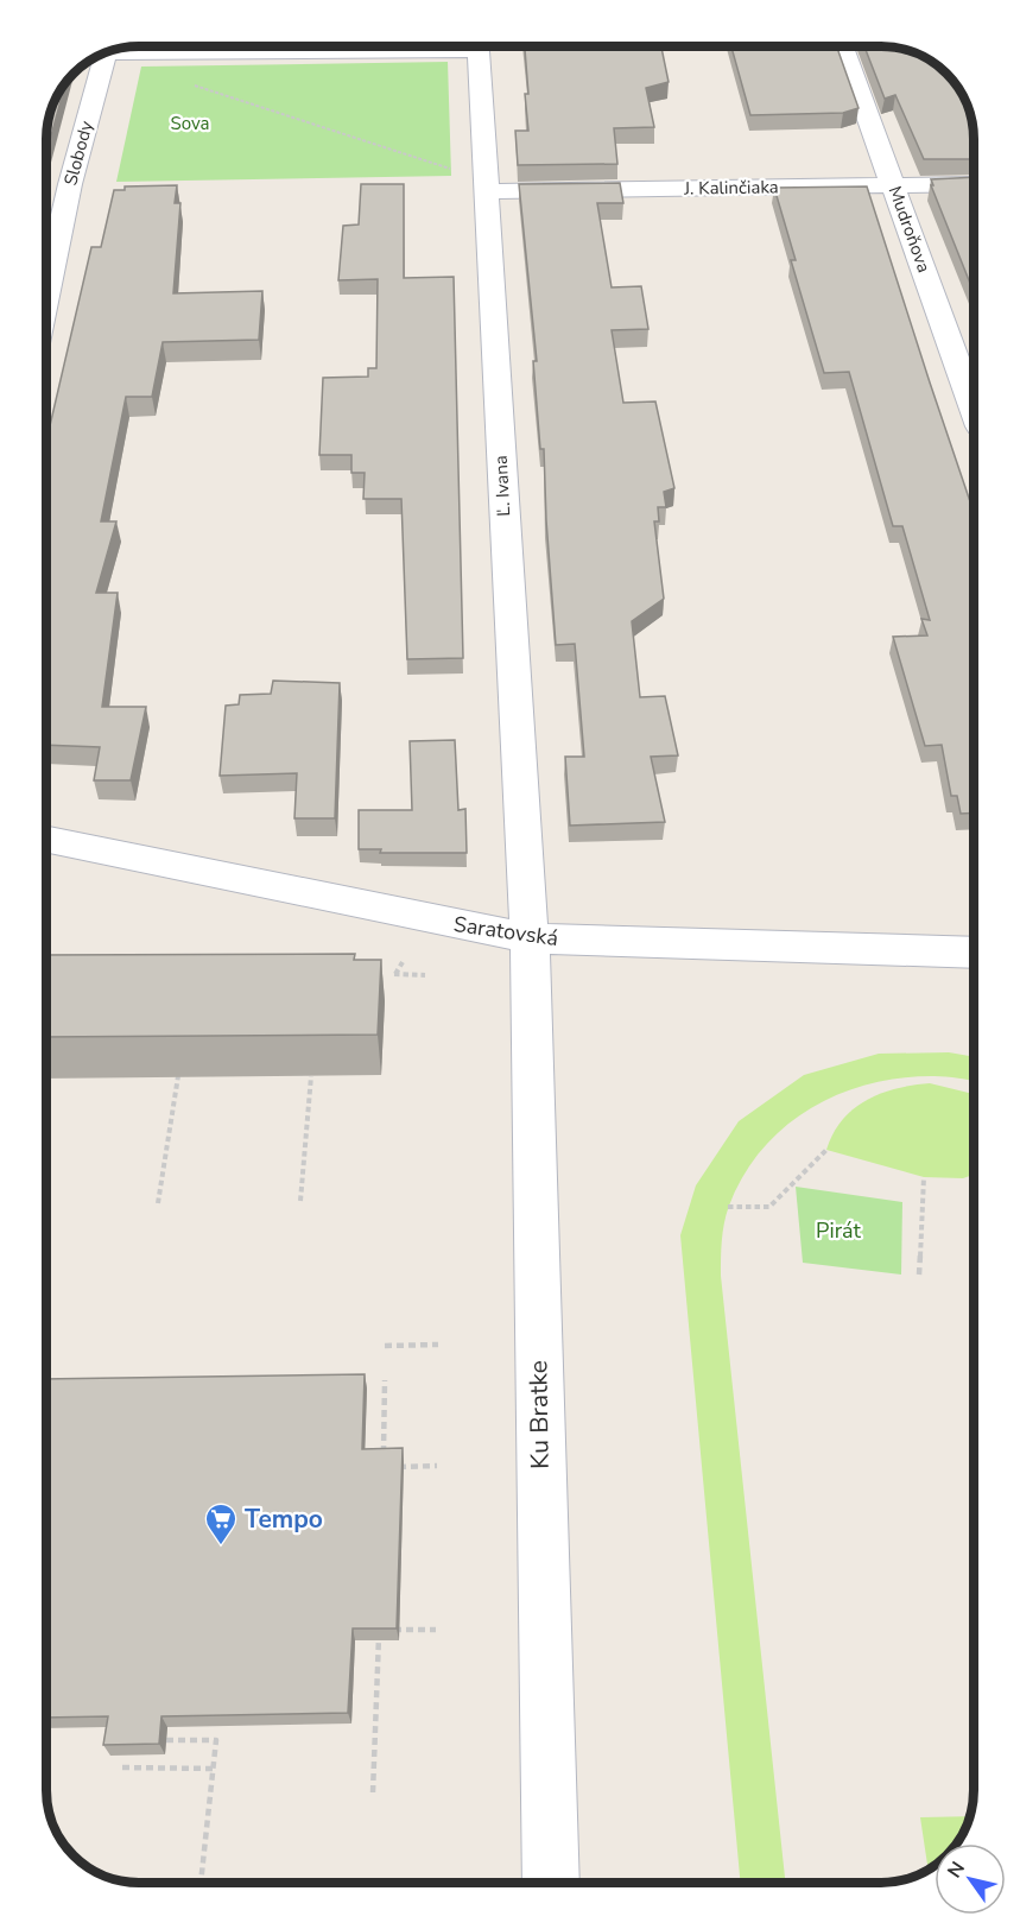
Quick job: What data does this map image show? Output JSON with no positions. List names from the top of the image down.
{
  "streets": {
    "street": [
      "Slobody",
      "J. Kalinčiaka",
      "Mudroňova",
      "Ľ. Ivana",
      "Saratovská",
      "Ku Bratke"
    ]
  },
  "crossings": [
    ["J. Kalinčiaka", "Mudroňova"],
    ["J. Kalinčiaka", "Ľ. Ivana"],
    ["Ľ. Ivana", "Saratovská"],
    ["Ľ. Ivana", "Ku Bratke"],
    ["Saratovská", "Ku Bratke"]
  ],
  "parks": ["Sova", "Pirát"],
  "places": {
    "supermarket": ["Tempo"]
  },
  "north": "top left"
}
